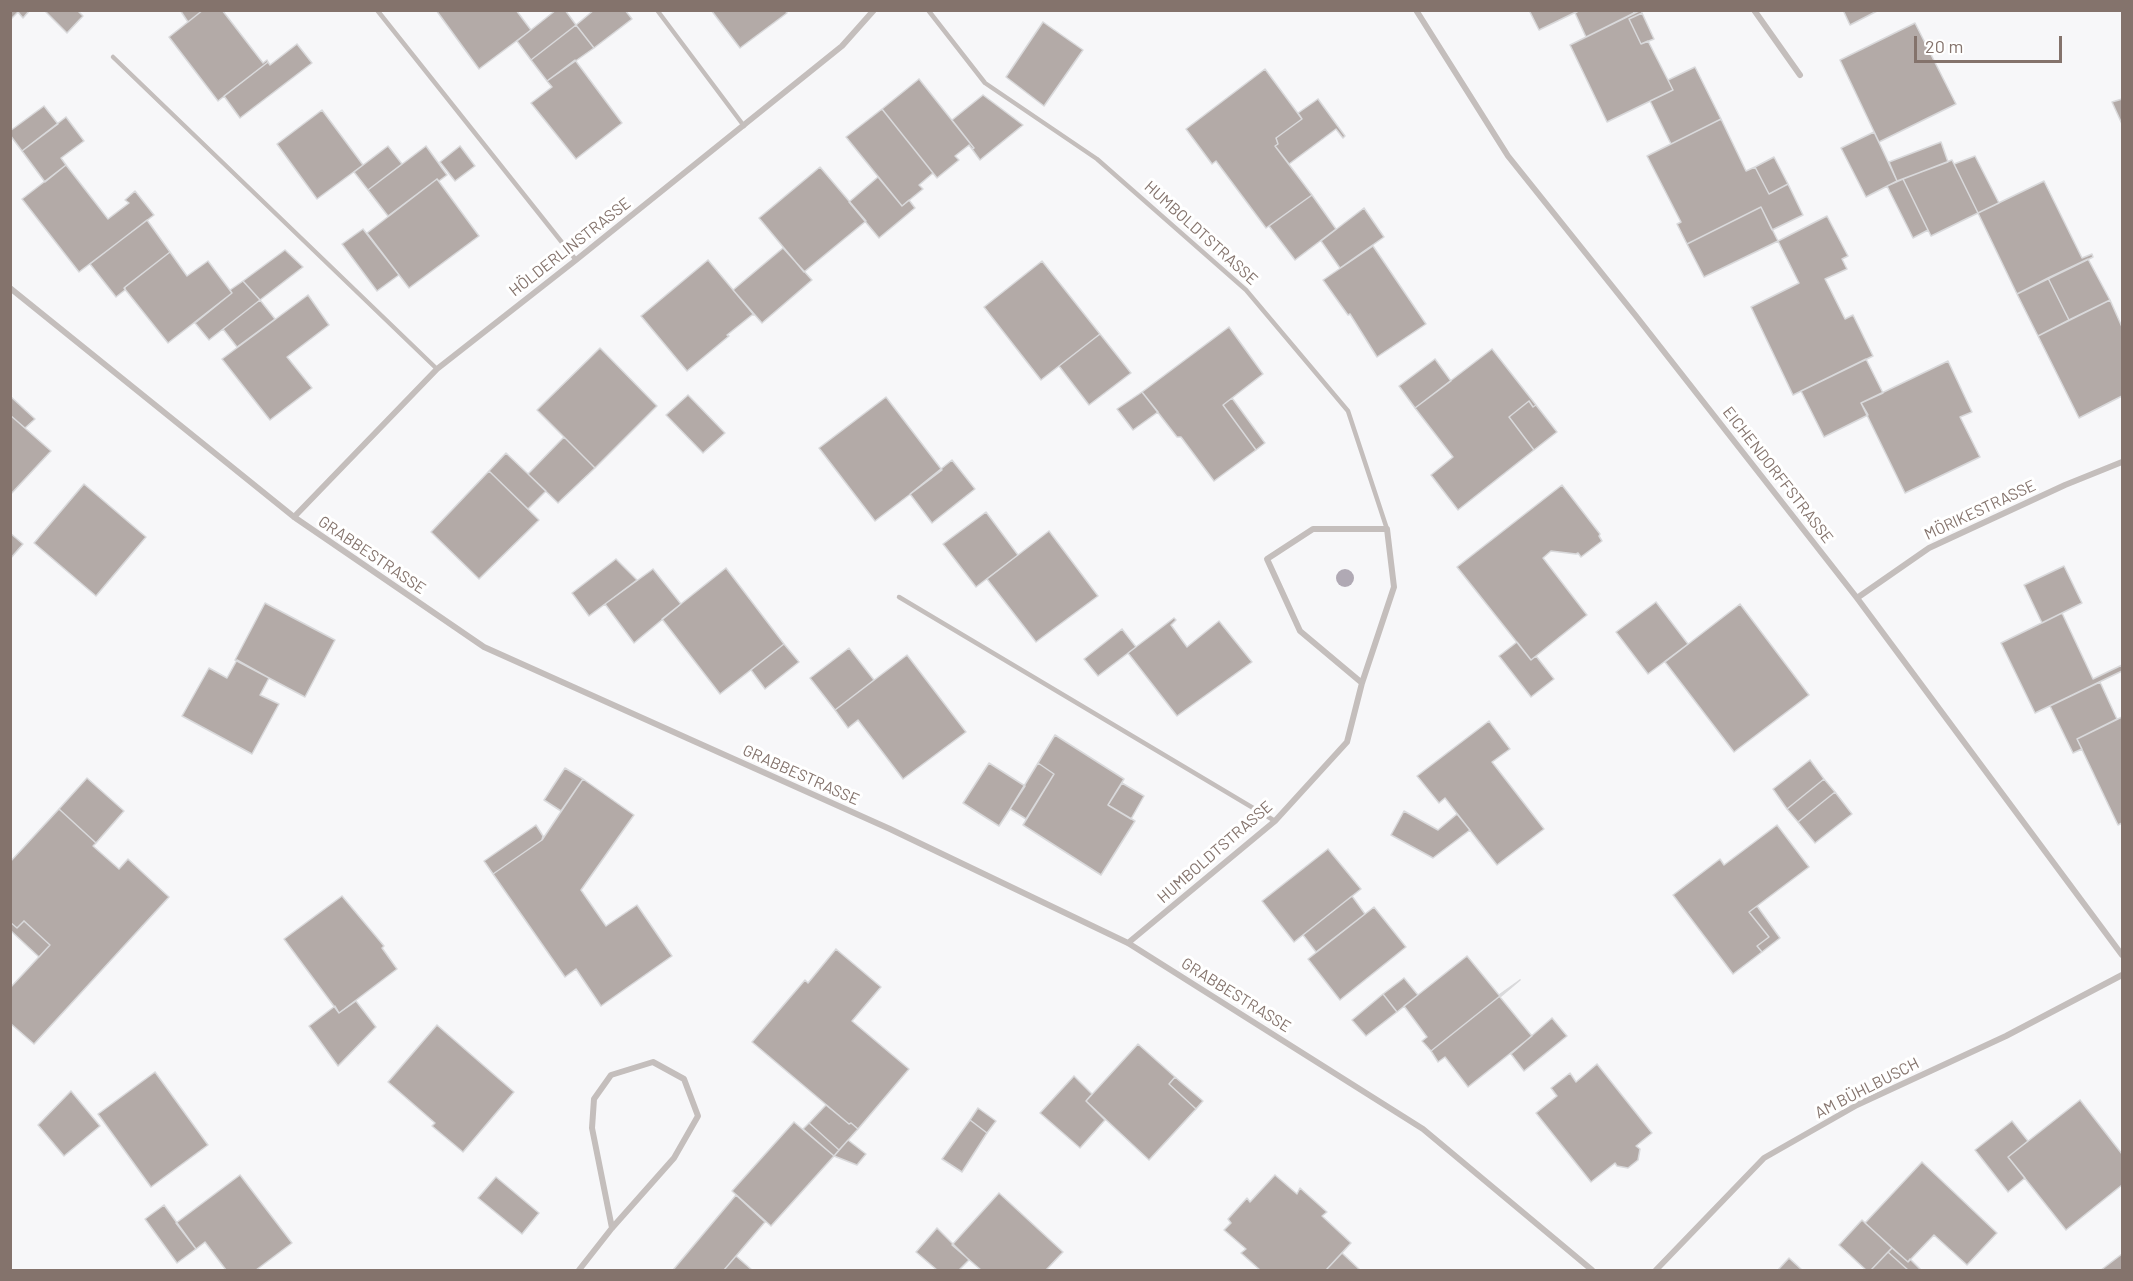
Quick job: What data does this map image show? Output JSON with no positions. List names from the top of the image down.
{
  "streets": {
    "street": [
      "HUMBOLDTSTRASSE",
      "HÖLDERLINSTRASSE",
      "EICHENDORFFSTRASSE",
      "MÖRIKESTRASSE",
      "GRABBESTRASSE",
      "AM BÜHLBUSCH"
    ]
  },
  "crossings": [
    ["HUMBOLDTSTRASSE", "GRABBESTRASSE"],
    ["HÖLDERLINSTRASSE", "GRABBESTRASSE"],
    ["EICHENDORFFSTRASSE", "MÖRIKESTRASSE"]
  ],
  "scale_bar": "20 m"
}
